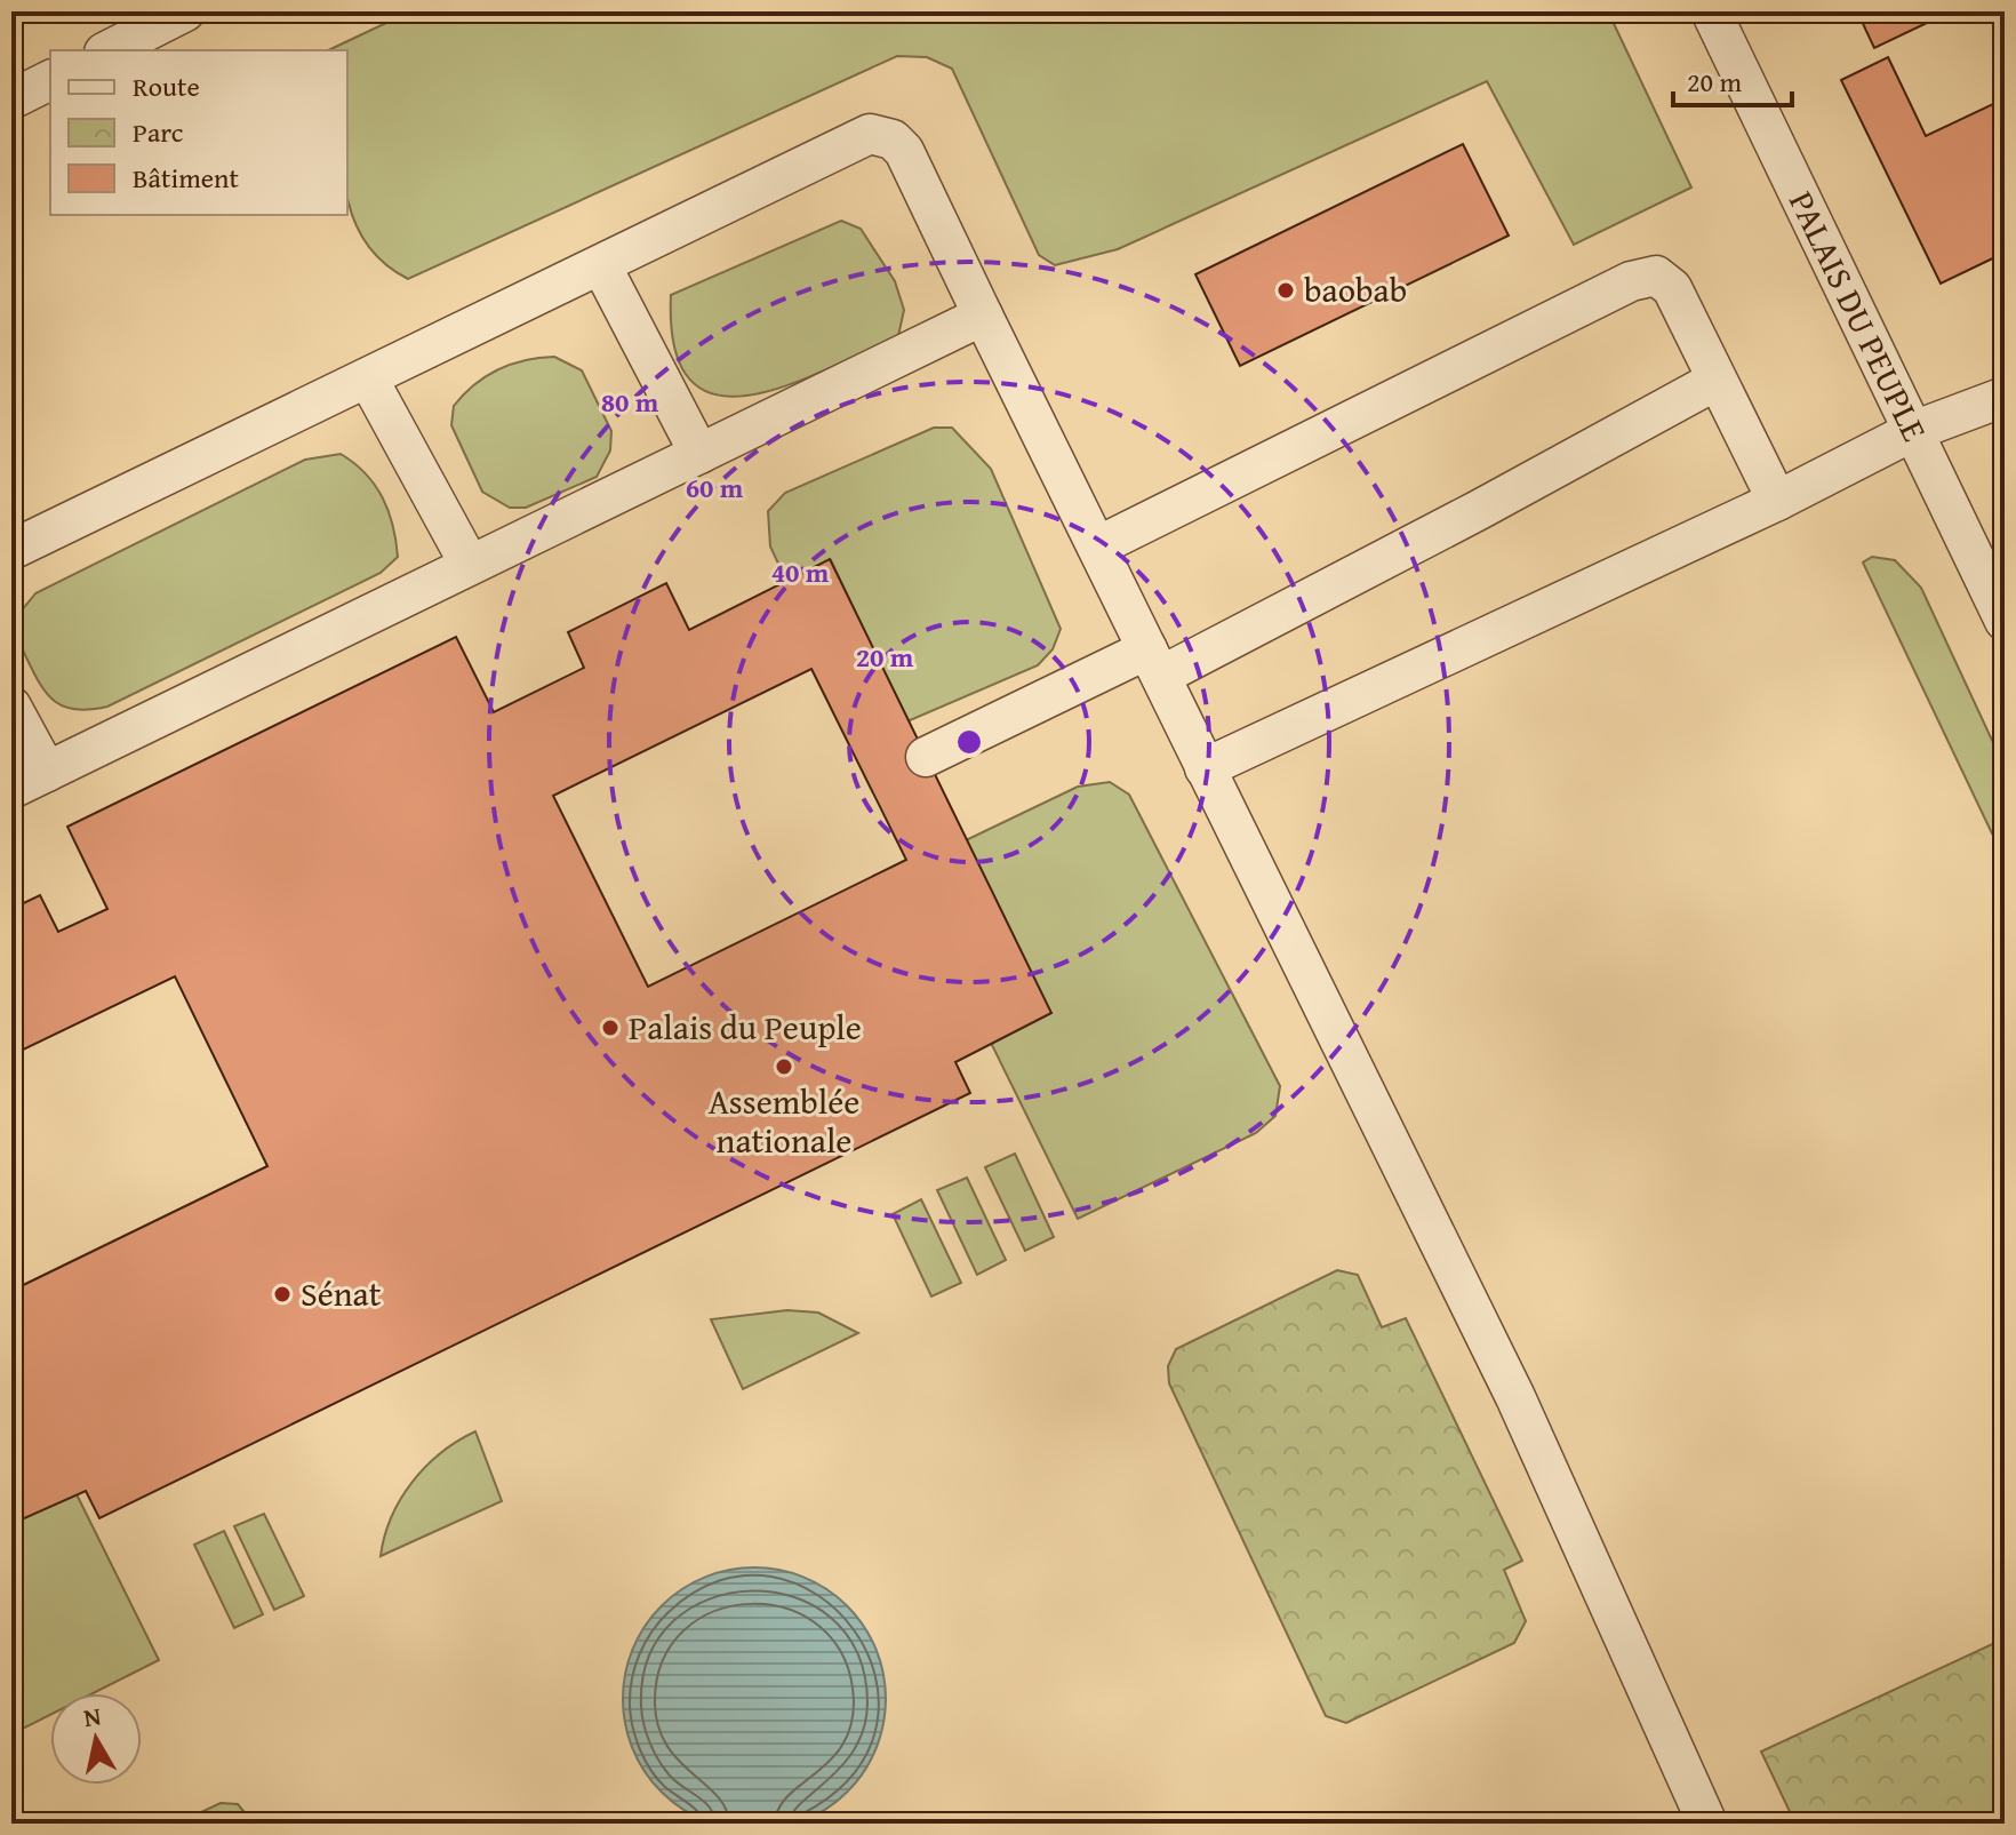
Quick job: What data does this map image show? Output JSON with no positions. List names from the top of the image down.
{
  "streets": {
    "street": ["PALAIS DU PEUPLE"]
  },
  "places": [
    "baobab",
    "Palais du Peuple",
    "Assemblée nationale",
    "Sénat"
  ],
  "legend": ["Route", "Parc", "Bâtiment"],
  "scale_bar": "20 m",
  "north": "top",
  "rings": [
    "80 m",
    "60 m",
    "40 m",
    "20 m"
  ]
}
